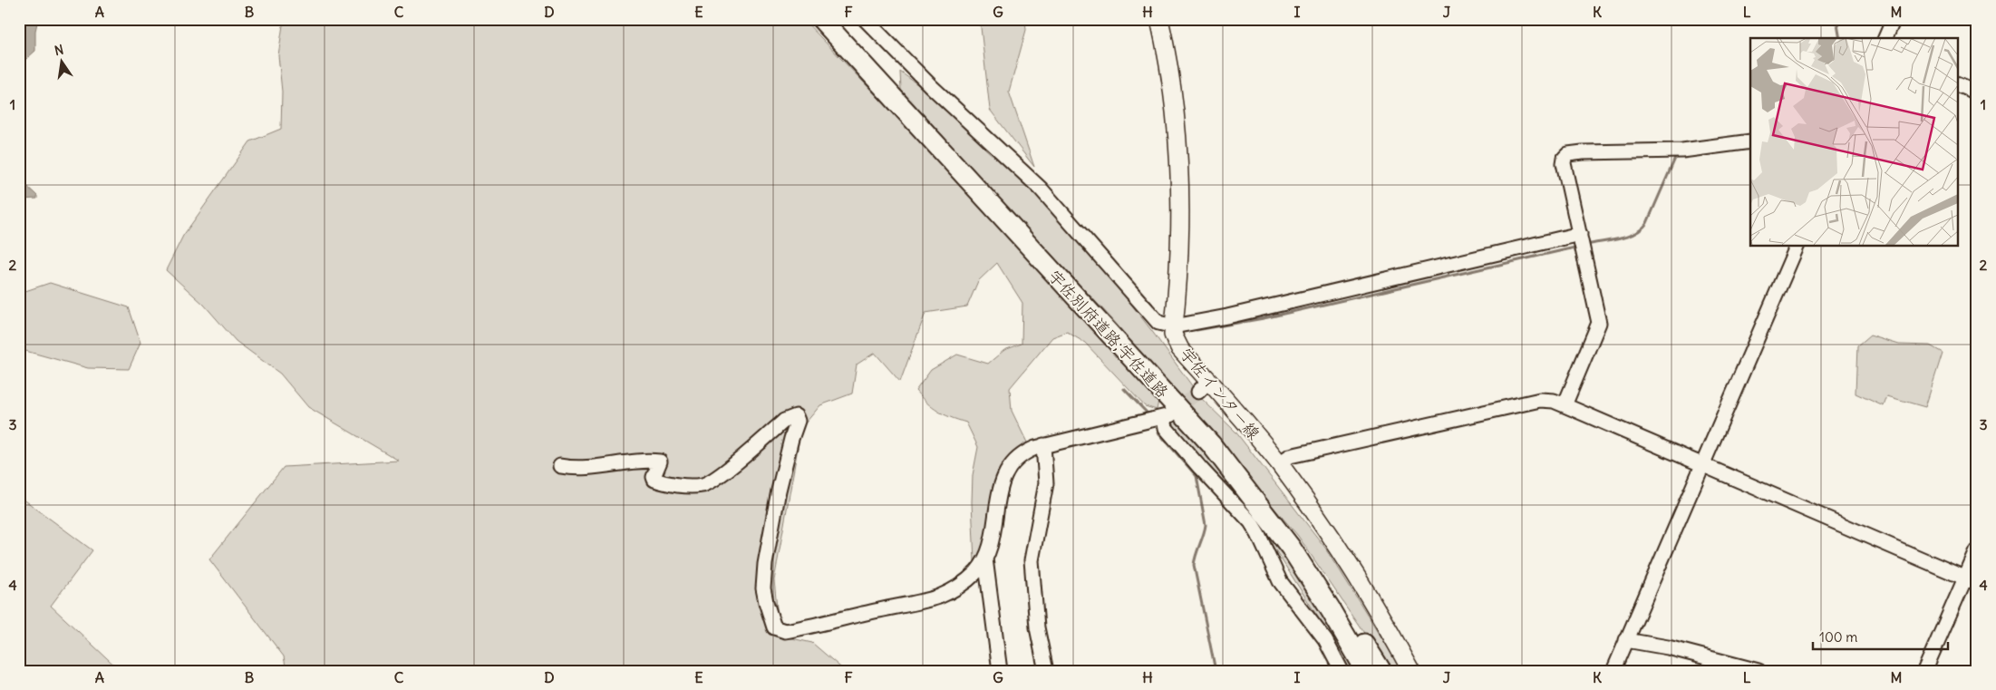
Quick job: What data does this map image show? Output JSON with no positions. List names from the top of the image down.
{
  "streets": {
    "highway": ["宇佐別府道路;宇佐道路"],
    "main road": ["宇佐インター線"]
  },
  "scale_bar": "100 m",
  "north": "top",
  "grid": {
    "columns": [
      "A",
      "B",
      "C",
      "D",
      "E",
      "F",
      "G",
      "H",
      "I",
      "J",
      "K",
      "L",
      "M"
    ],
    "rows": [
      "1",
      "2",
      "3",
      "4"
    ]
  }
}
